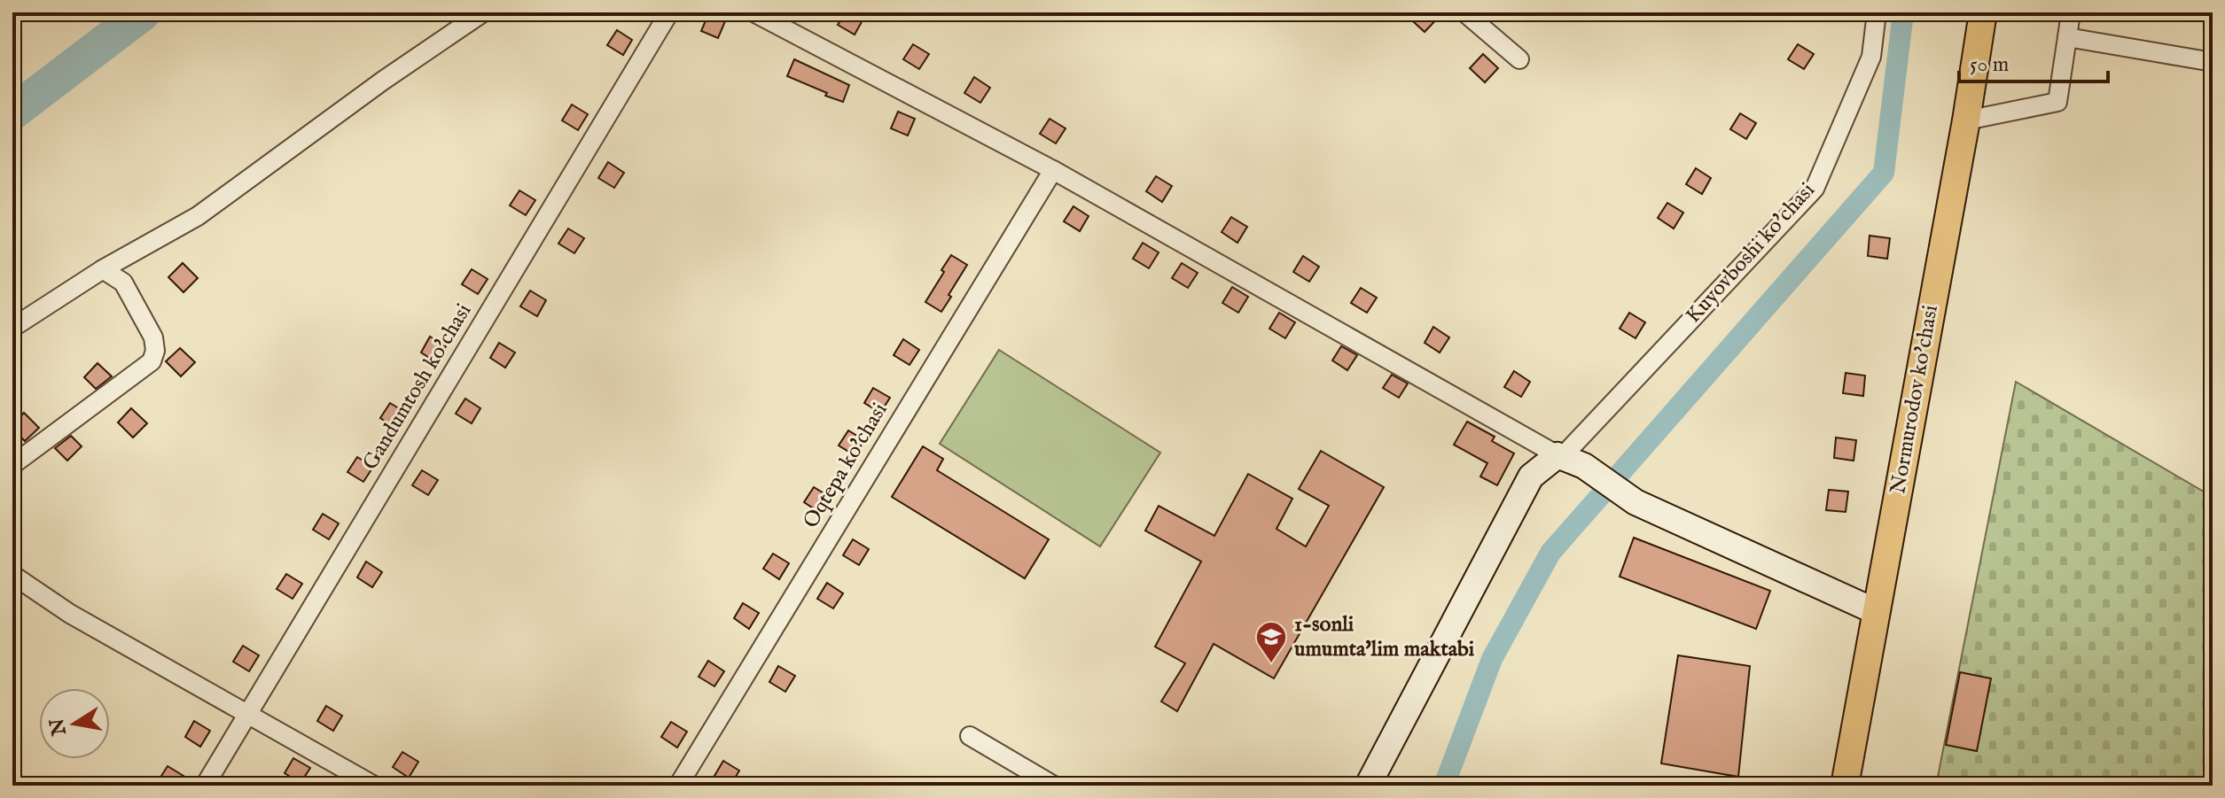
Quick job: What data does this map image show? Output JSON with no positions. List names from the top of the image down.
{
  "streets": {
    "main road": ["Kuyovboshi ko'chasi", "Normurodov ko'chasi"],
    "street": ["Gandumtosh ko'chasi", "Oqtepa ko'chasi"]
  },
  "places": {
    "school or university": ["1-sonli umumta'lim maktabi"]
  },
  "scale_bar": "50 m",
  "north": "left"
}
